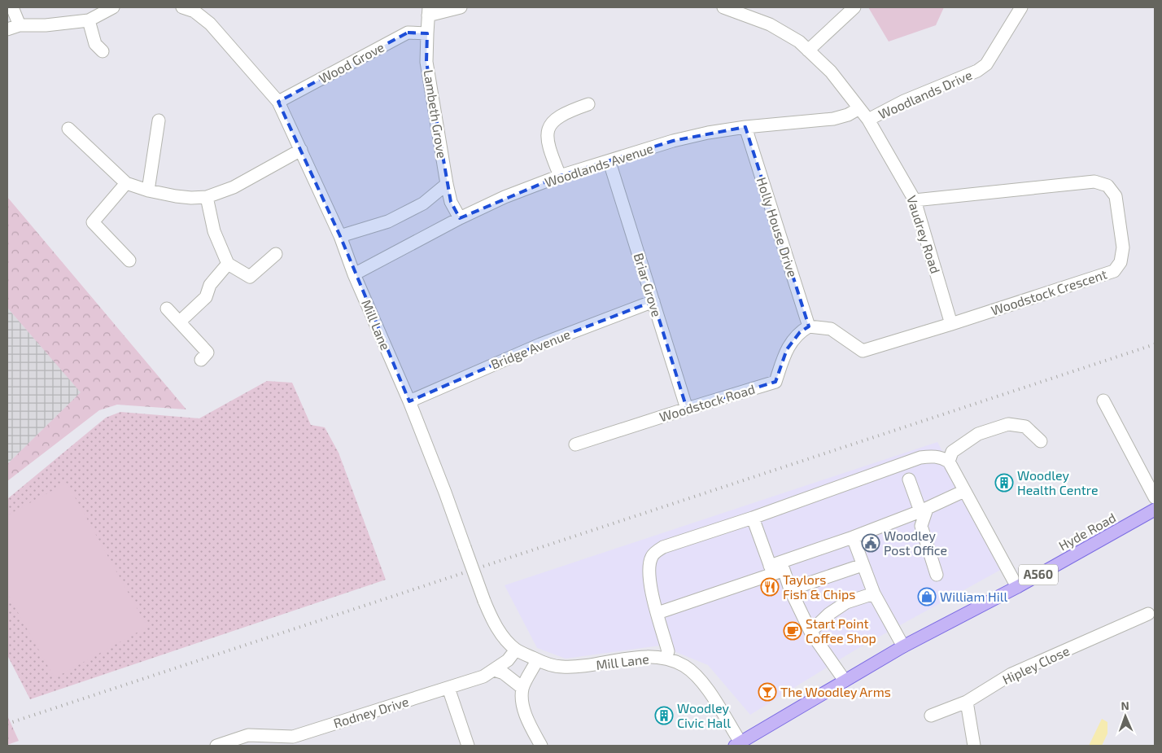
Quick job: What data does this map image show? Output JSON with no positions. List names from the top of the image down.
{
  "streets": {
    "main road": ["Hyde Road", "A560"],
    "street": [
      "Wood Grove",
      "Woodlands Drive",
      "Lambeth Grove",
      "Woodlands Avenue",
      "Holly House Drive",
      "Vaudrey Road",
      "Briar Grove",
      "Woodstock Crescent",
      "Mill Lane",
      "Bridge Avenue",
      "Woodstock Road",
      "Hipley Close",
      "Rodney Drive"
    ]
  },
  "crossings": [
    ["Wood Grove", "Lambeth Grove"],
    ["Wood Grove", "Mill Lane"],
    ["Woodlands Drive", "Vaudrey Road"],
    ["Lambeth Grove", "Woodlands Avenue"],
    ["Woodlands Avenue", "Holly House Drive"],
    ["Woodlands Avenue", "Vaudrey Road"],
    ["Woodlands Avenue", "Briar Grove"],
    ["Woodlands Avenue", "Mill Lane"],
    ["Holly House Drive", "Woodstock Crescent"],
    ["Holly House Drive", "Woodstock Road"],
    ["Vaudrey Road", "Woodstock Crescent"],
    ["Briar Grove", "Bridge Avenue"],
    ["Briar Grove", "Woodstock Road"],
    ["Woodstock Crescent", "Woodstock Road"],
    ["Mill Lane", "Bridge Avenue"],
    ["Mill Lane", "Hyde Road"],
    ["Mill Lane", "Rodney Drive"]
  ],
  "places": {
    "building": ["Woodley Health Centre", "Woodley Civic Hall"],
    "public building": ["Woodley Post Office"],
    "restaurant": ["Taylors Fish & Chips"],
    "shop": ["William Hill"],
    "cafe": ["Start Point Coffee Shop"],
    "bar": ["The Woodley Arms"]
  },
  "north": "top"
}
